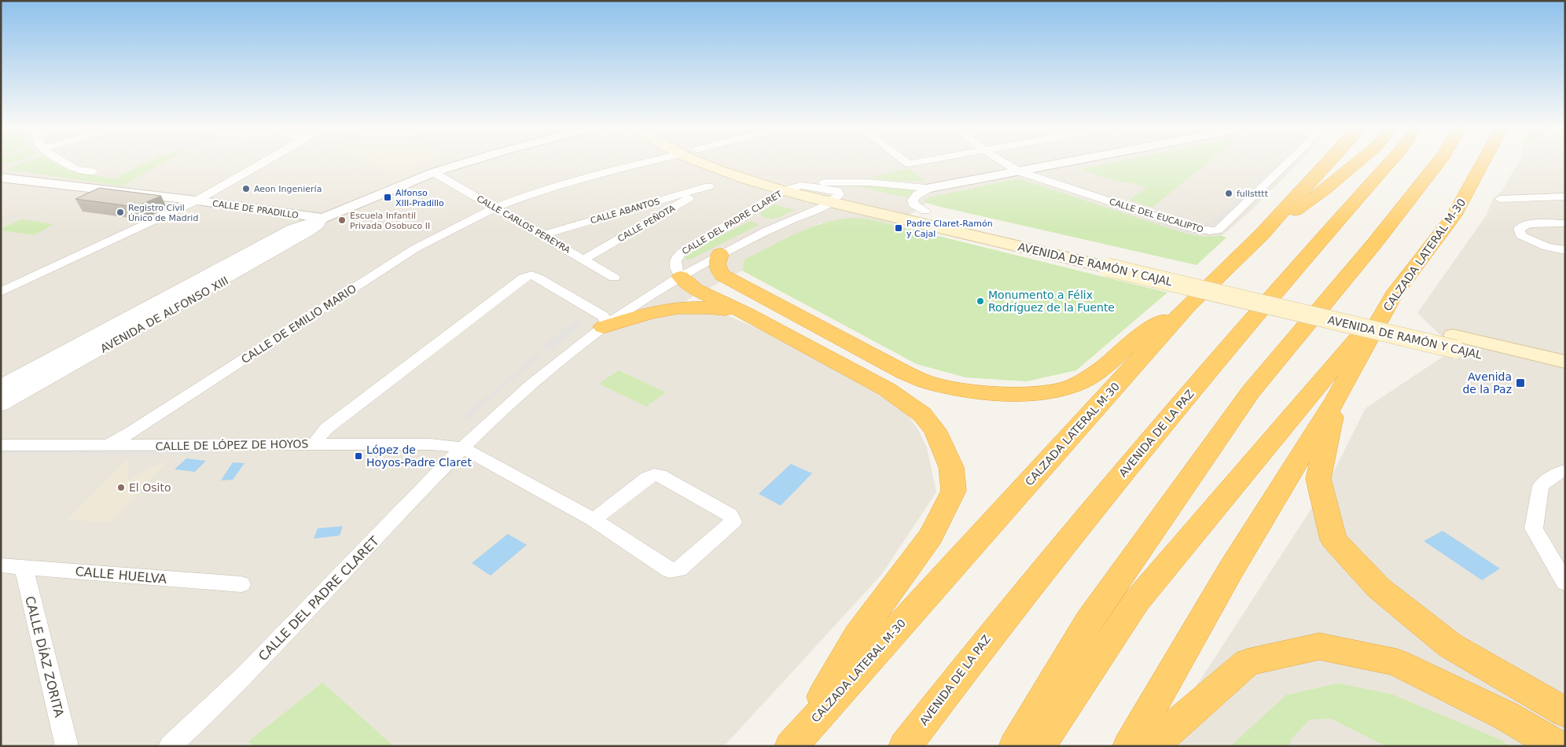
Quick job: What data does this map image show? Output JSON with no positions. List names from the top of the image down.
{
  "streets": {
    "highway": ["CALZADA LATERAL M-30", "AVENIDA DE LA PAZ"],
    "main road": ["AVENIDA DE RAMÓN Y CAJAL"],
    "street": [
      "CALLE DE PRADILLO",
      "CALLE ABANTOS",
      "CALLE DEL EUCALIPTO",
      "CALLE DEL PADRE CLARET",
      "CALLE PEÑOTA",
      "CALLE CARLOS PEREYRA",
      "AVENIDA DE ALFONSO XIII",
      "CALLE DE EMILIO MARIO",
      "CALLE DE LÓPEZ DE HOYOS",
      "CALLE HUELVA",
      "CALLE DÍAZ ZORITA"
    ]
  },
  "crossings": [
    ["CALLE DE PRADILLO", "AVENIDA DE ALFONSO XIII"],
    ["CALLE ABANTOS", "CALLE PEÑOTA"],
    ["CALLE ABANTOS", "CALLE CARLOS PEREYRA"],
    ["CALLE DEL PADRE CLARET", "AVENIDA DE RAMÓN Y CAJAL"],
    ["CALLE DEL PADRE CLARET", "CALLE DE LÓPEZ DE HOYOS"],
    ["CALLE PEÑOTA", "CALLE CARLOS PEREYRA"],
    ["CALLE CARLOS PEREYRA", "AVENIDA DE ALFONSO XIII"],
    ["CALLE CARLOS PEREYRA", "CALLE DE EMILIO MARIO"],
    ["CALLE DE EMILIO MARIO", "CALLE DE LÓPEZ DE HOYOS"],
    ["CALLE HUELVA", "CALLE DÍAZ ZORITA"]
  ],
  "places": {
    "other": [
      "Aeon Ingeniería",
      "fullstttt",
      "Registro Civil Único de Madrid",
      "Escuela Infantil Privada Osobuco II",
      "Monumento a Félix Rodríguez de la Fuente",
      "El Osito"
    ],
    "transit": [
      "Alfonso XIII-Pradillo",
      "Padre Claret-Ramón y Cajal",
      "Avenida de la Paz",
      "López de Hoyos-Padre Claret"
    ]
  }
}
